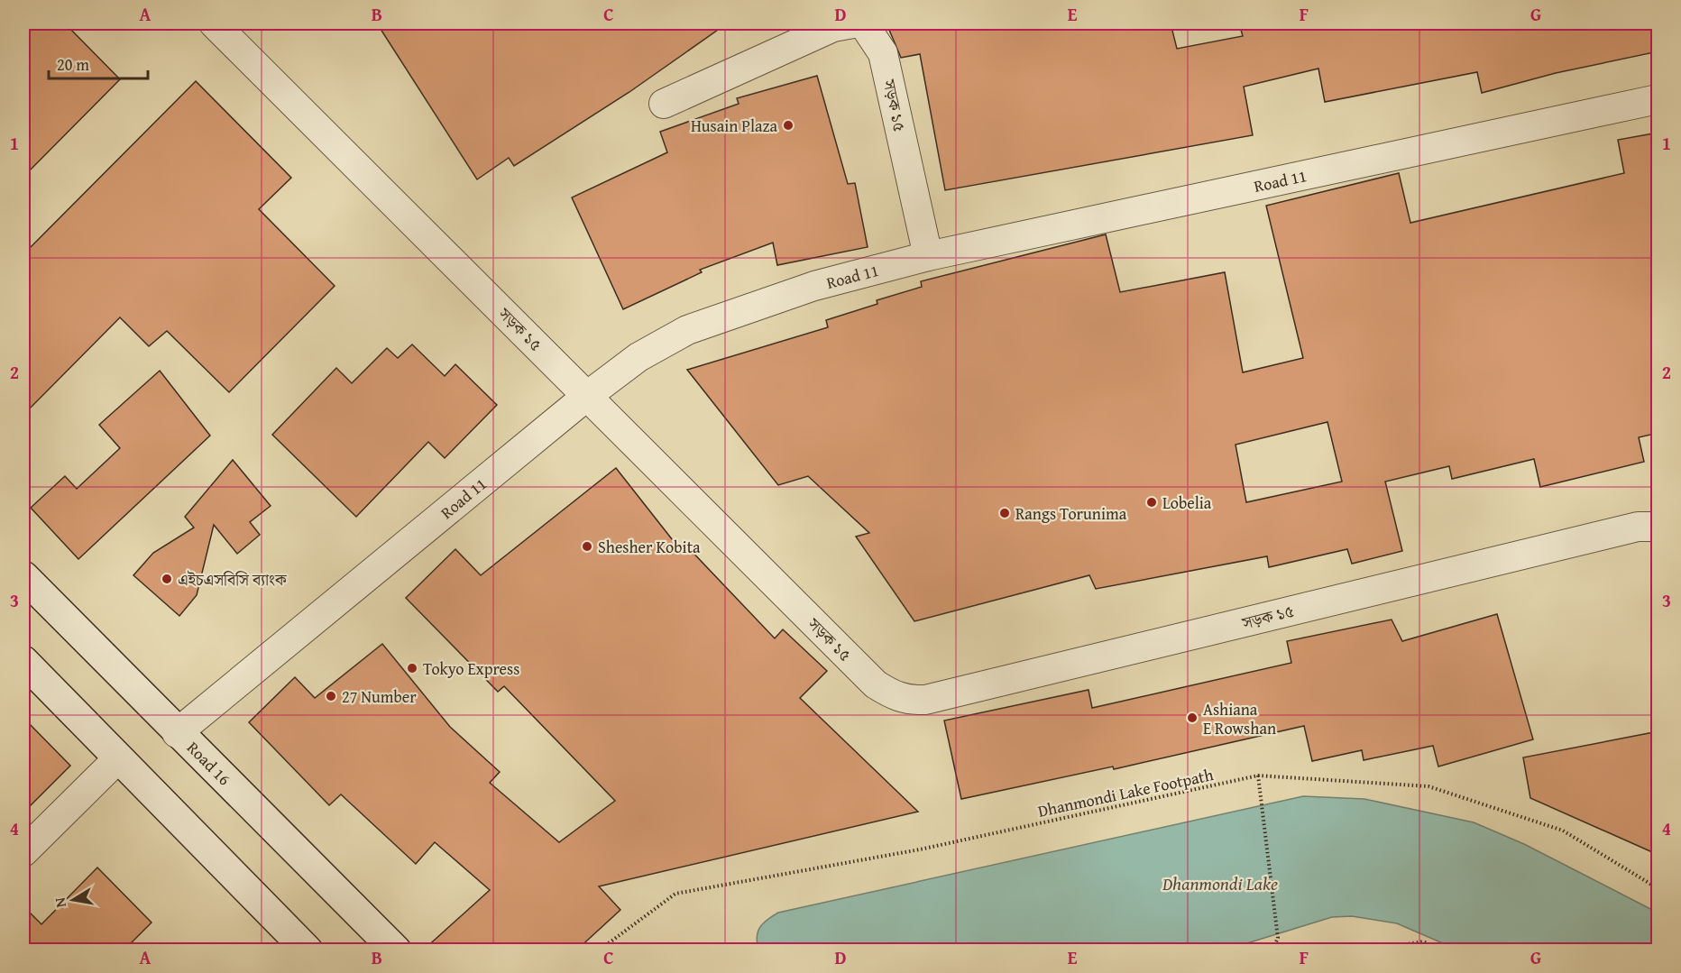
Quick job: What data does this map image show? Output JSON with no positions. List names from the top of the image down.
{
  "streets": {
    "main road": ["Road 16"],
    "street": ["সড়ক ১৫", "Road 11"],
    "path": ["Dhanmondi Lake Footpath"]
  },
  "crossings": [
    ["সড়ক ১৫", "Road 11"],
    ["Road 11", "Road 16"]
  ],
  "water": ["Dhanmondi Lake"],
  "places": [
    "Husain Plaza",
    "Lobelia",
    "Rangs Torunima",
    "Shesher Kobita",
    "এইচএসবিসি ব্যাংক",
    "Tokyo Express",
    "27 Number",
    "Ashiana E Rowshan"
  ],
  "scale_bar": "20 m",
  "north": "left",
  "grid": {
    "columns": [
      "A",
      "B",
      "C",
      "D",
      "E",
      "F",
      "G"
    ],
    "rows": [
      "1",
      "2",
      "3",
      "4"
    ]
  }
}
